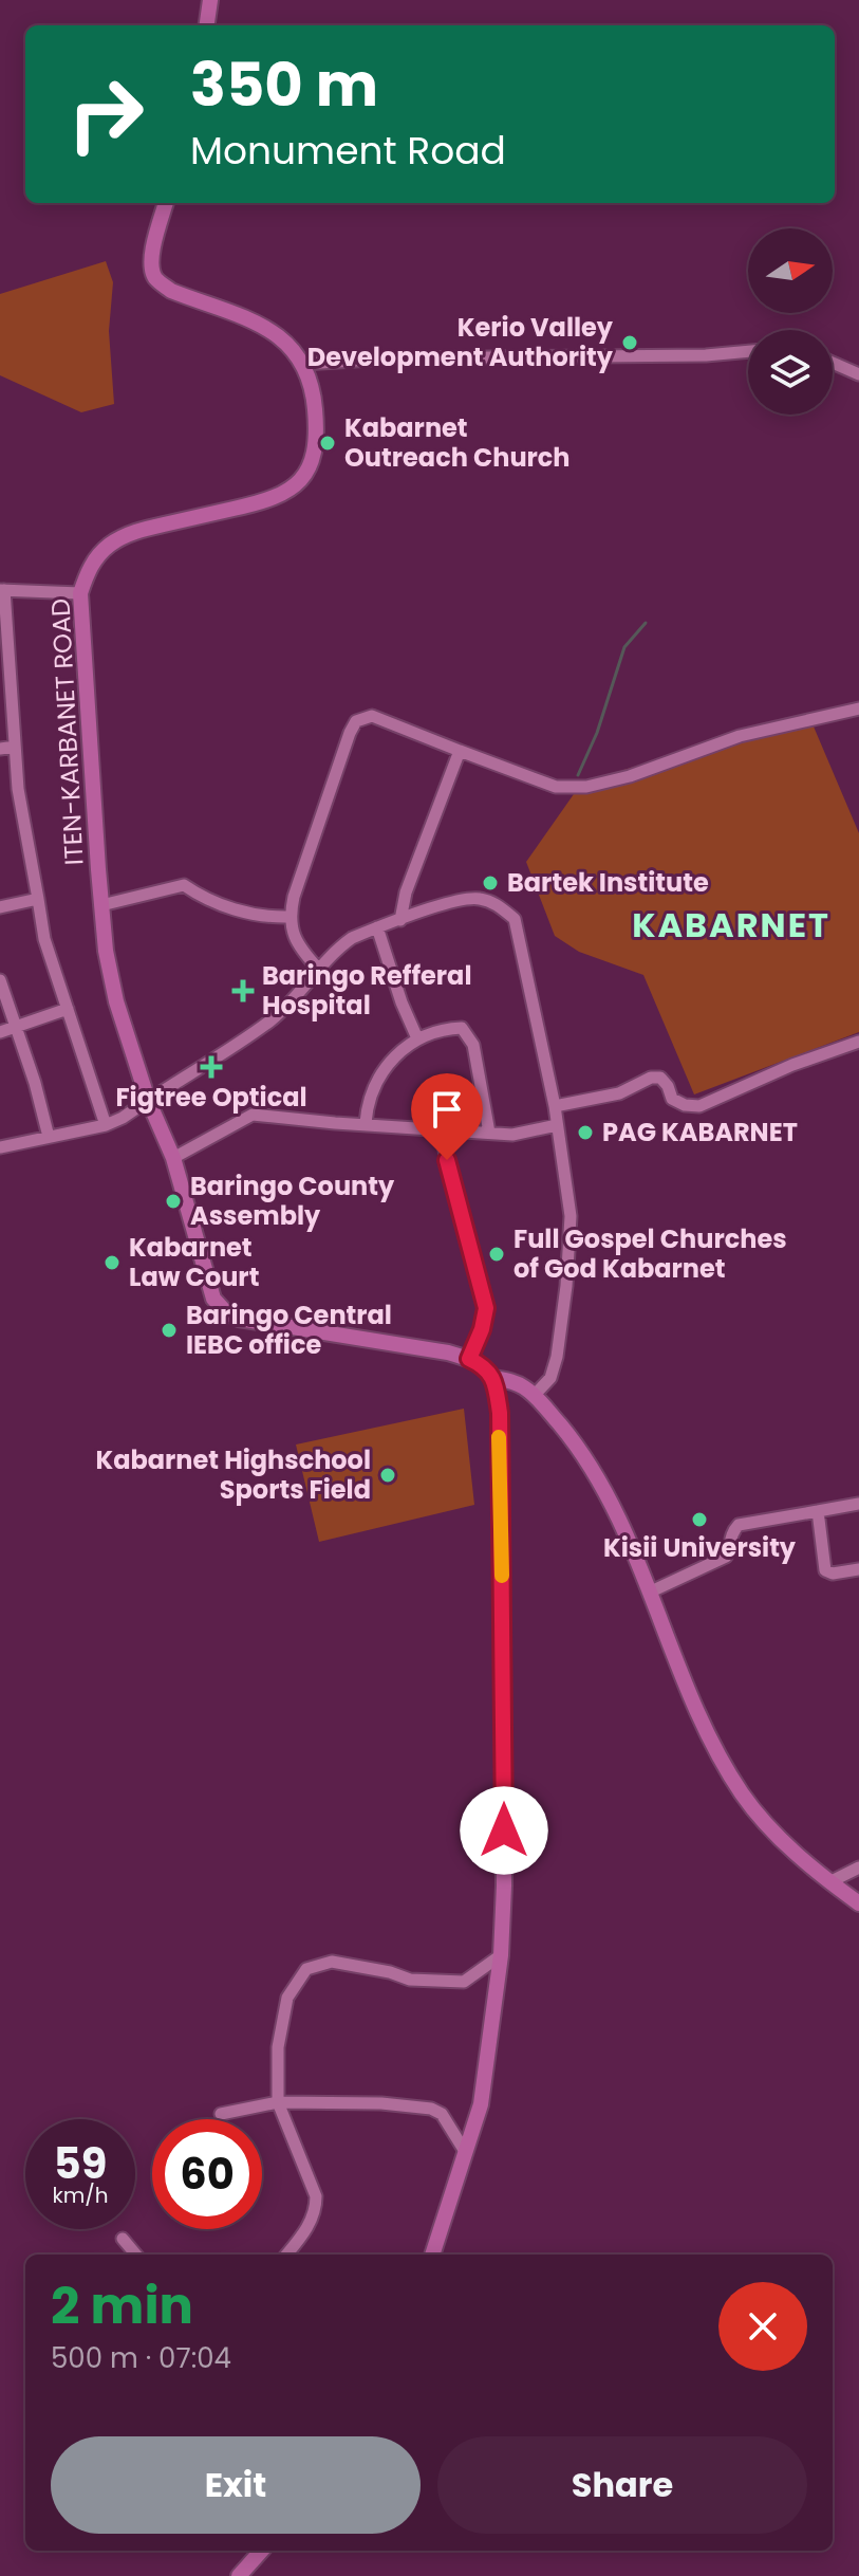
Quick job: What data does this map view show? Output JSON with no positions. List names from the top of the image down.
{
  "streets": {
    "main road": ["ITEN-KARBANET ROAD"]
  },
  "districts": ["KABARNET"],
  "places": {
    "other": [
      "Kerio Valley Development Authority",
      "Kabarnet Outreach Church",
      "Bartek Institute",
      "PAG KABARNET",
      "Baringo County Assembly",
      "Full Gospel Churches of God Kabarnet",
      "Kabarnet Law Court",
      "Baringo Central IEBC office",
      "Kabarnet Highschool Sports Field",
      "Kisii University"
    ],
    "health": ["Baringo Refferal Hospital", "Figtree Optical"]
  },
  "north": "right",
  "page": {
    "turn": ["350 m", "Monument Road"],
    "speed": "59 km/h",
    "limit": "60",
    "heading": ["2 min", "500 m · 07:04"],
    "buttons": ["Exit", "Share"]
  }
}
